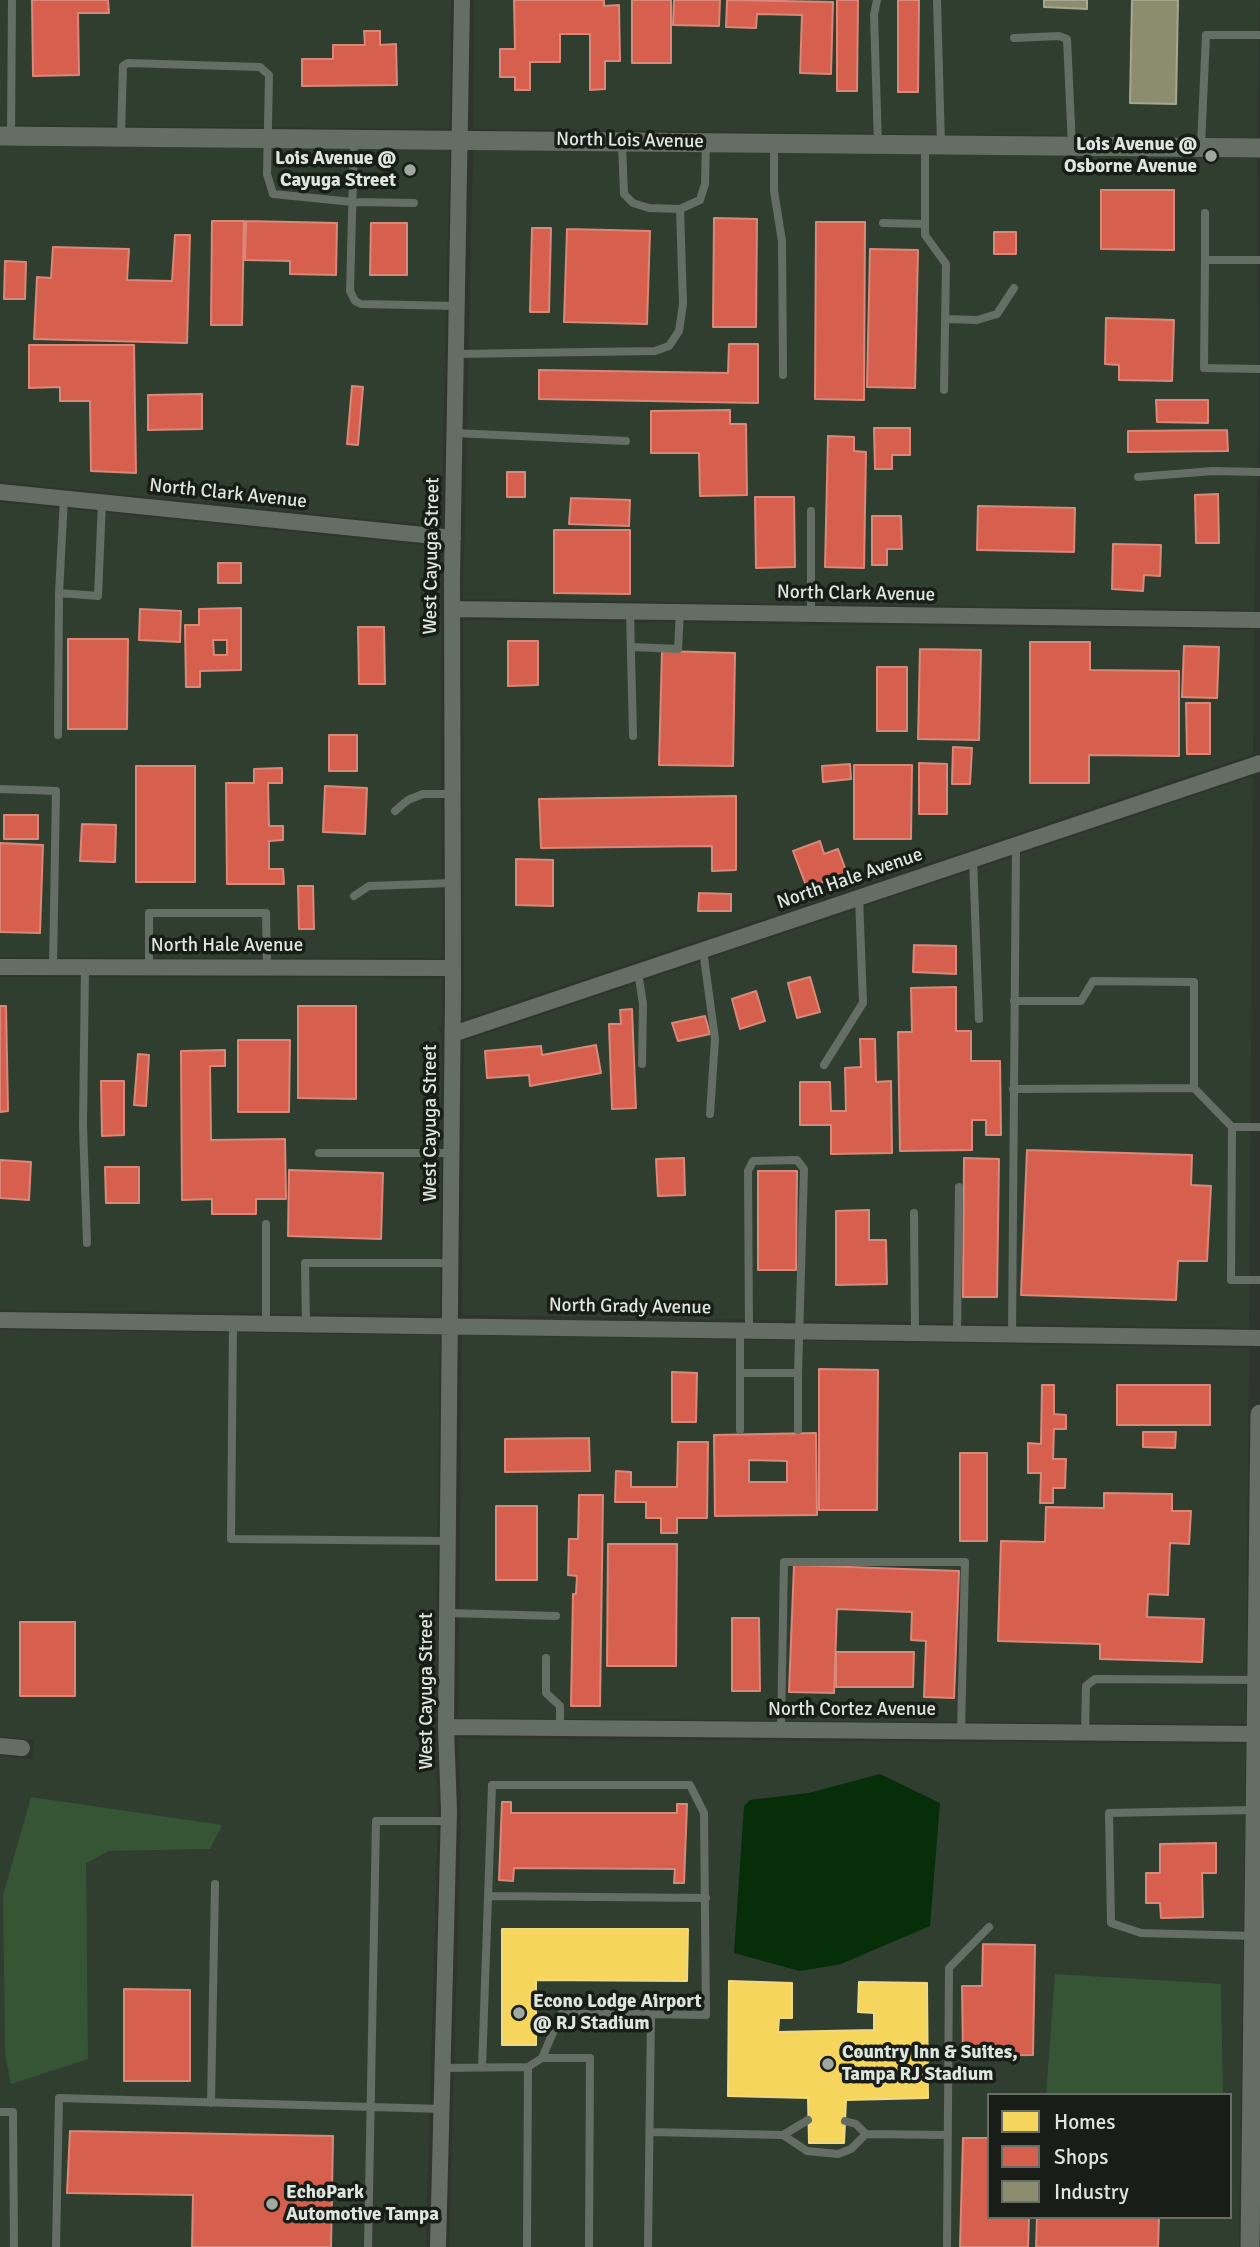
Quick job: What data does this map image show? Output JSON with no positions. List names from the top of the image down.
{
  "streets": {
    "street": [
      "North Lois Avenue",
      "North Clark Avenue",
      "West Cayuga Street",
      "North Hale Avenue",
      "North Grady Avenue",
      "North Cortez Avenue"
    ]
  },
  "crossings": [
    ["North Lois Avenue", "West Cayuga Street"],
    ["North Clark Avenue", "West Cayuga Street"],
    ["West Cayuga Street", "North Hale Avenue"],
    ["West Cayuga Street", "North Grady Avenue"],
    ["West Cayuga Street", "North Cortez Avenue"]
  ],
  "places": [
    "Lois Avenue @ Osborne Avenue",
    "Lois Avenue @ Cayuga Street",
    "Econo Lodge Airport @ RJ Stadium",
    "Country Inn & Suites, Tampa RJ Stadium",
    "EchoPark Automotive Tampa"
  ],
  "legend": ["Homes", "Shops", "Industry"]
}
